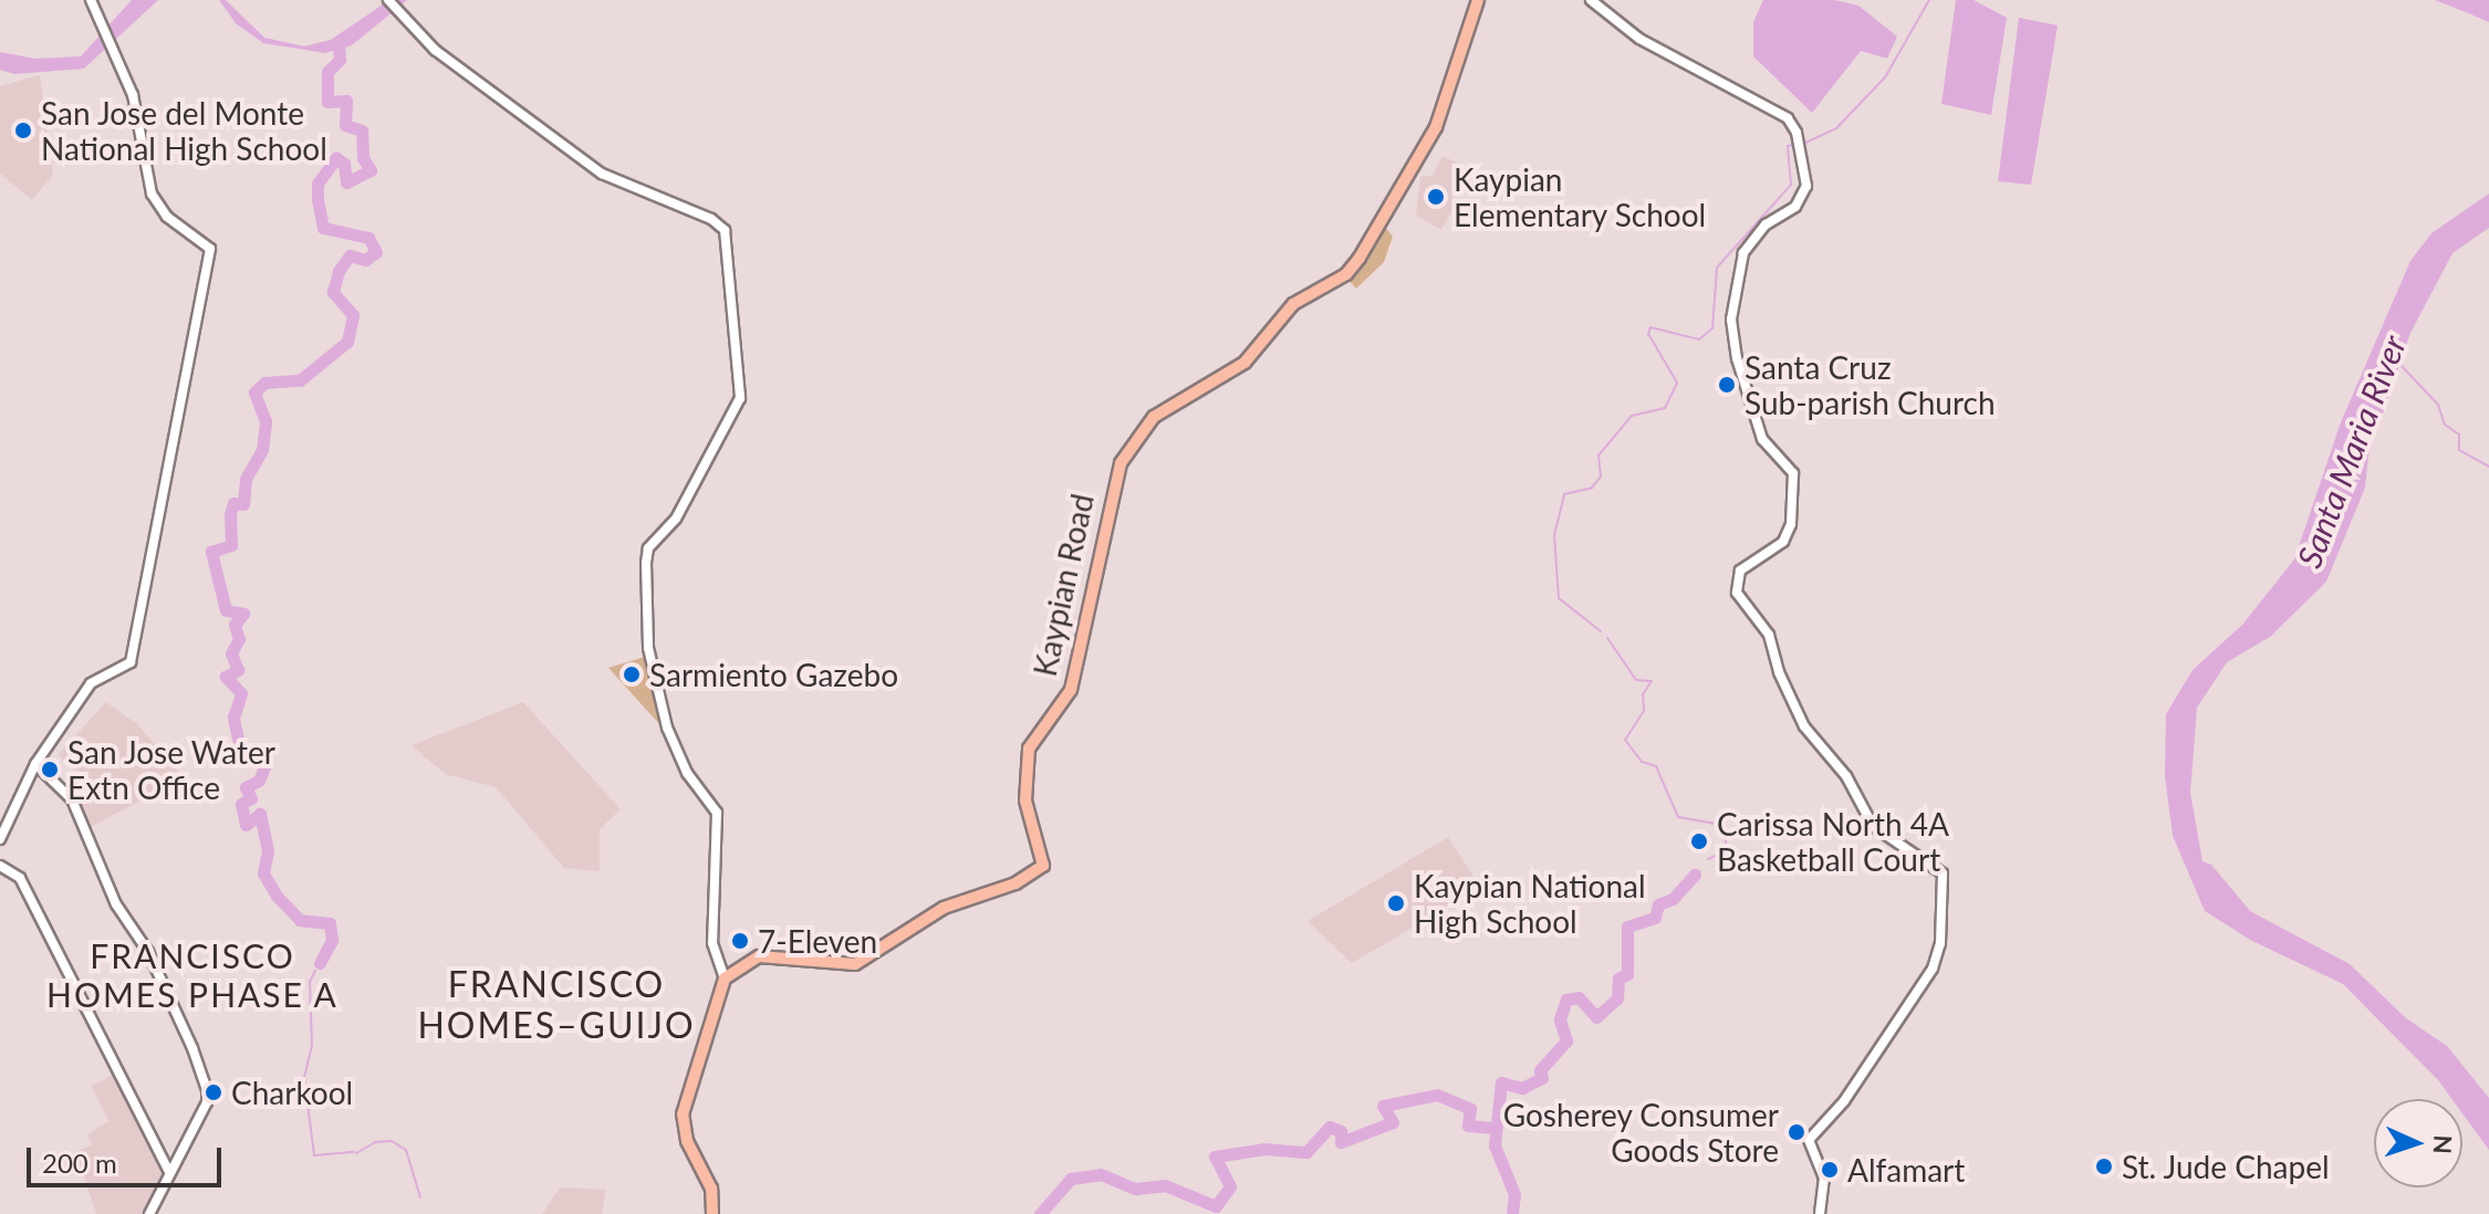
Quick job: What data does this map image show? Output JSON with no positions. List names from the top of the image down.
{
  "streets": {
    "main road": ["Kaypian Road"]
  },
  "districts": ["FRANCISCO HOMES PHASE A", "FRANCISCO HOMES–GUIJO"],
  "water": ["Santa Maria River"],
  "places": [
    "San Jose del Monte National High School",
    "Kaypian Elementary School",
    "Santa Cruz Sub-parish Church",
    "Sarmiento Gazebo",
    "San Jose Water Extn Office",
    "Carissa North 4A Basketball Court",
    "Kaypian National High School",
    "7-Eleven",
    "Charkool",
    "Gosherey Consumer Goods Store",
    "St. Jude Chapel",
    "Alfamart"
  ],
  "scale_bar": "200 m",
  "north": "right"
}
